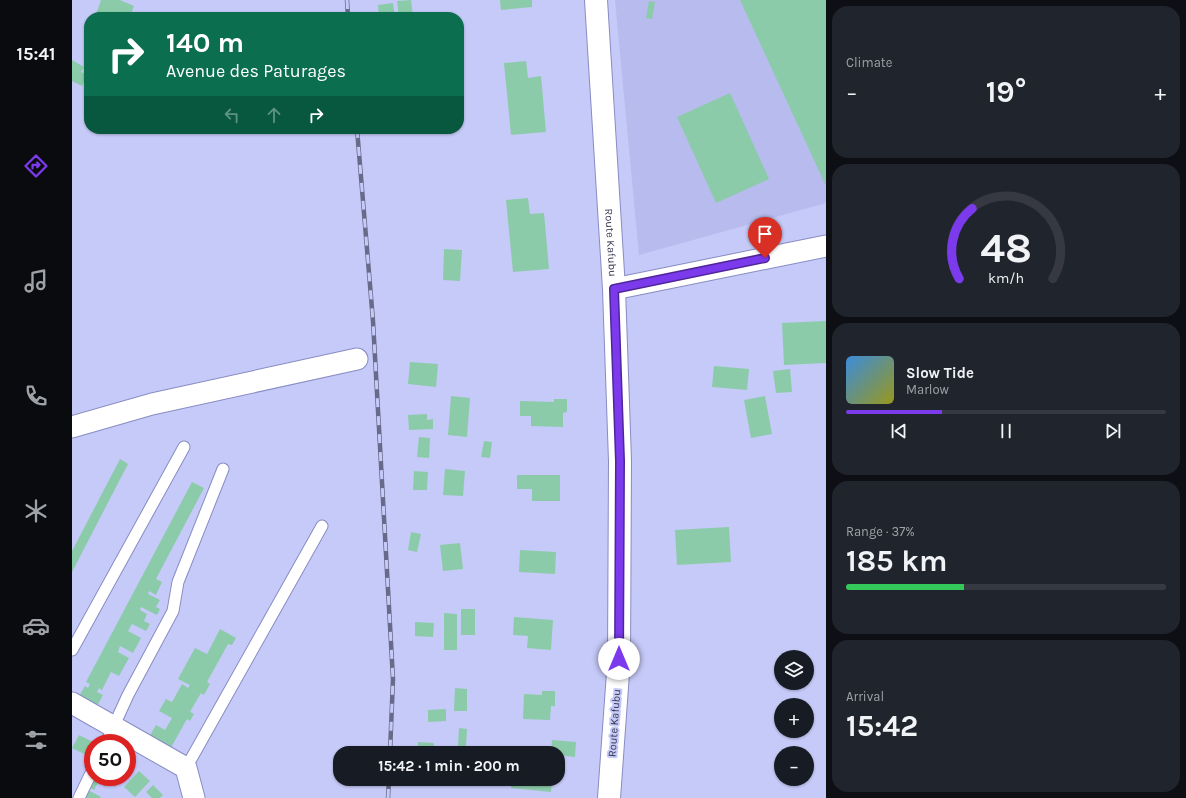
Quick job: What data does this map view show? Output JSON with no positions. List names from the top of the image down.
{
  "streets": {
    "main road": ["Route Kafubu"]
  },
  "page": {
    "tabs": "15:41",
    "tile": [
      "Climate",
      ["Range · 37%", "185 km"],
      ["Arrival", "15:42"]
    ],
    "turn": ["140 m", "Avenue des Paturages"],
    "heat": ["−", "19°", "+"],
    "song": ["Slow Tide", "Marlow"],
    "map_buttons": ["+", "−"],
    "limit": "50",
    "trip": "15:42 · 1 min · 200 m",
    "gauge": ["48", "km/h"]
  }
}
